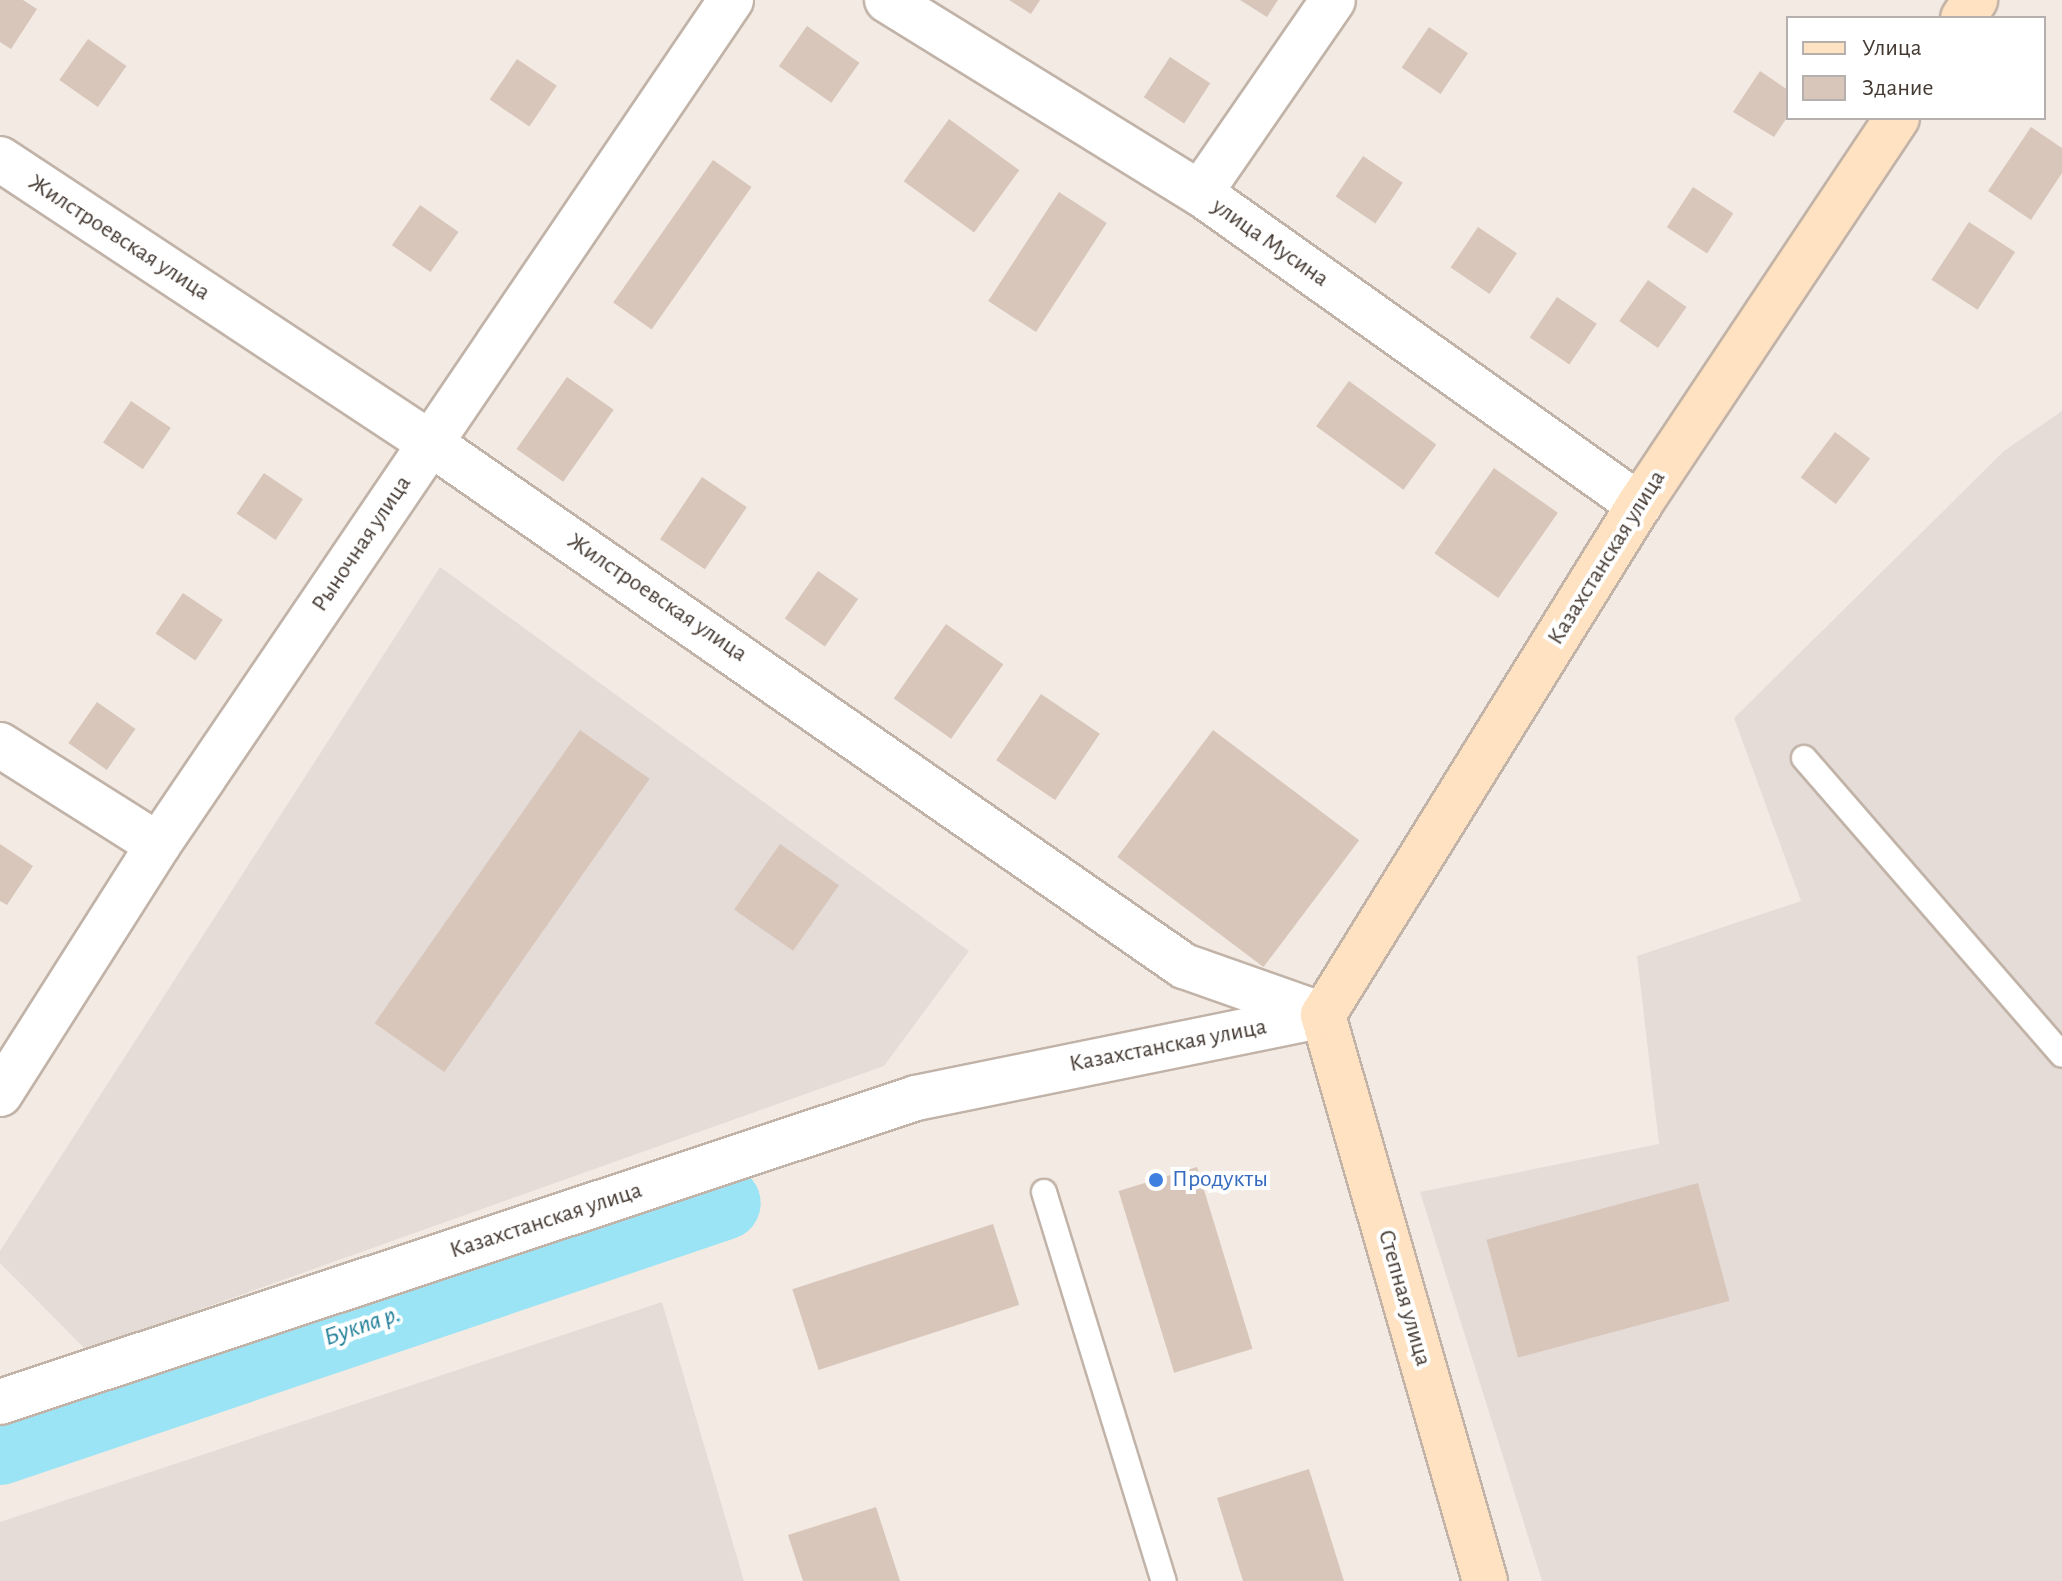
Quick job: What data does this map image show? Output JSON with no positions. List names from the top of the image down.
{
  "streets": {
    "main road": ["Казахстанская улица", "Степная улица"],
    "street": ["Жилстроевская улица", "улица Мусина", "Рыночная улица"]
  },
  "crossings": [
    ["Жилстроевская улица", "Рыночная улица"],
    ["Жилстроевская улица", "Казахстанская улица"],
    ["Жилстроевская улица", "Степная улица"],
    ["улица Мусина", "Казахстанская улица"],
    ["Казахстанская улица", "Степная улица"]
  ],
  "water": ["Букпа р."],
  "places": ["Продукты"],
  "legend": ["Улица", "Здание"]
}
